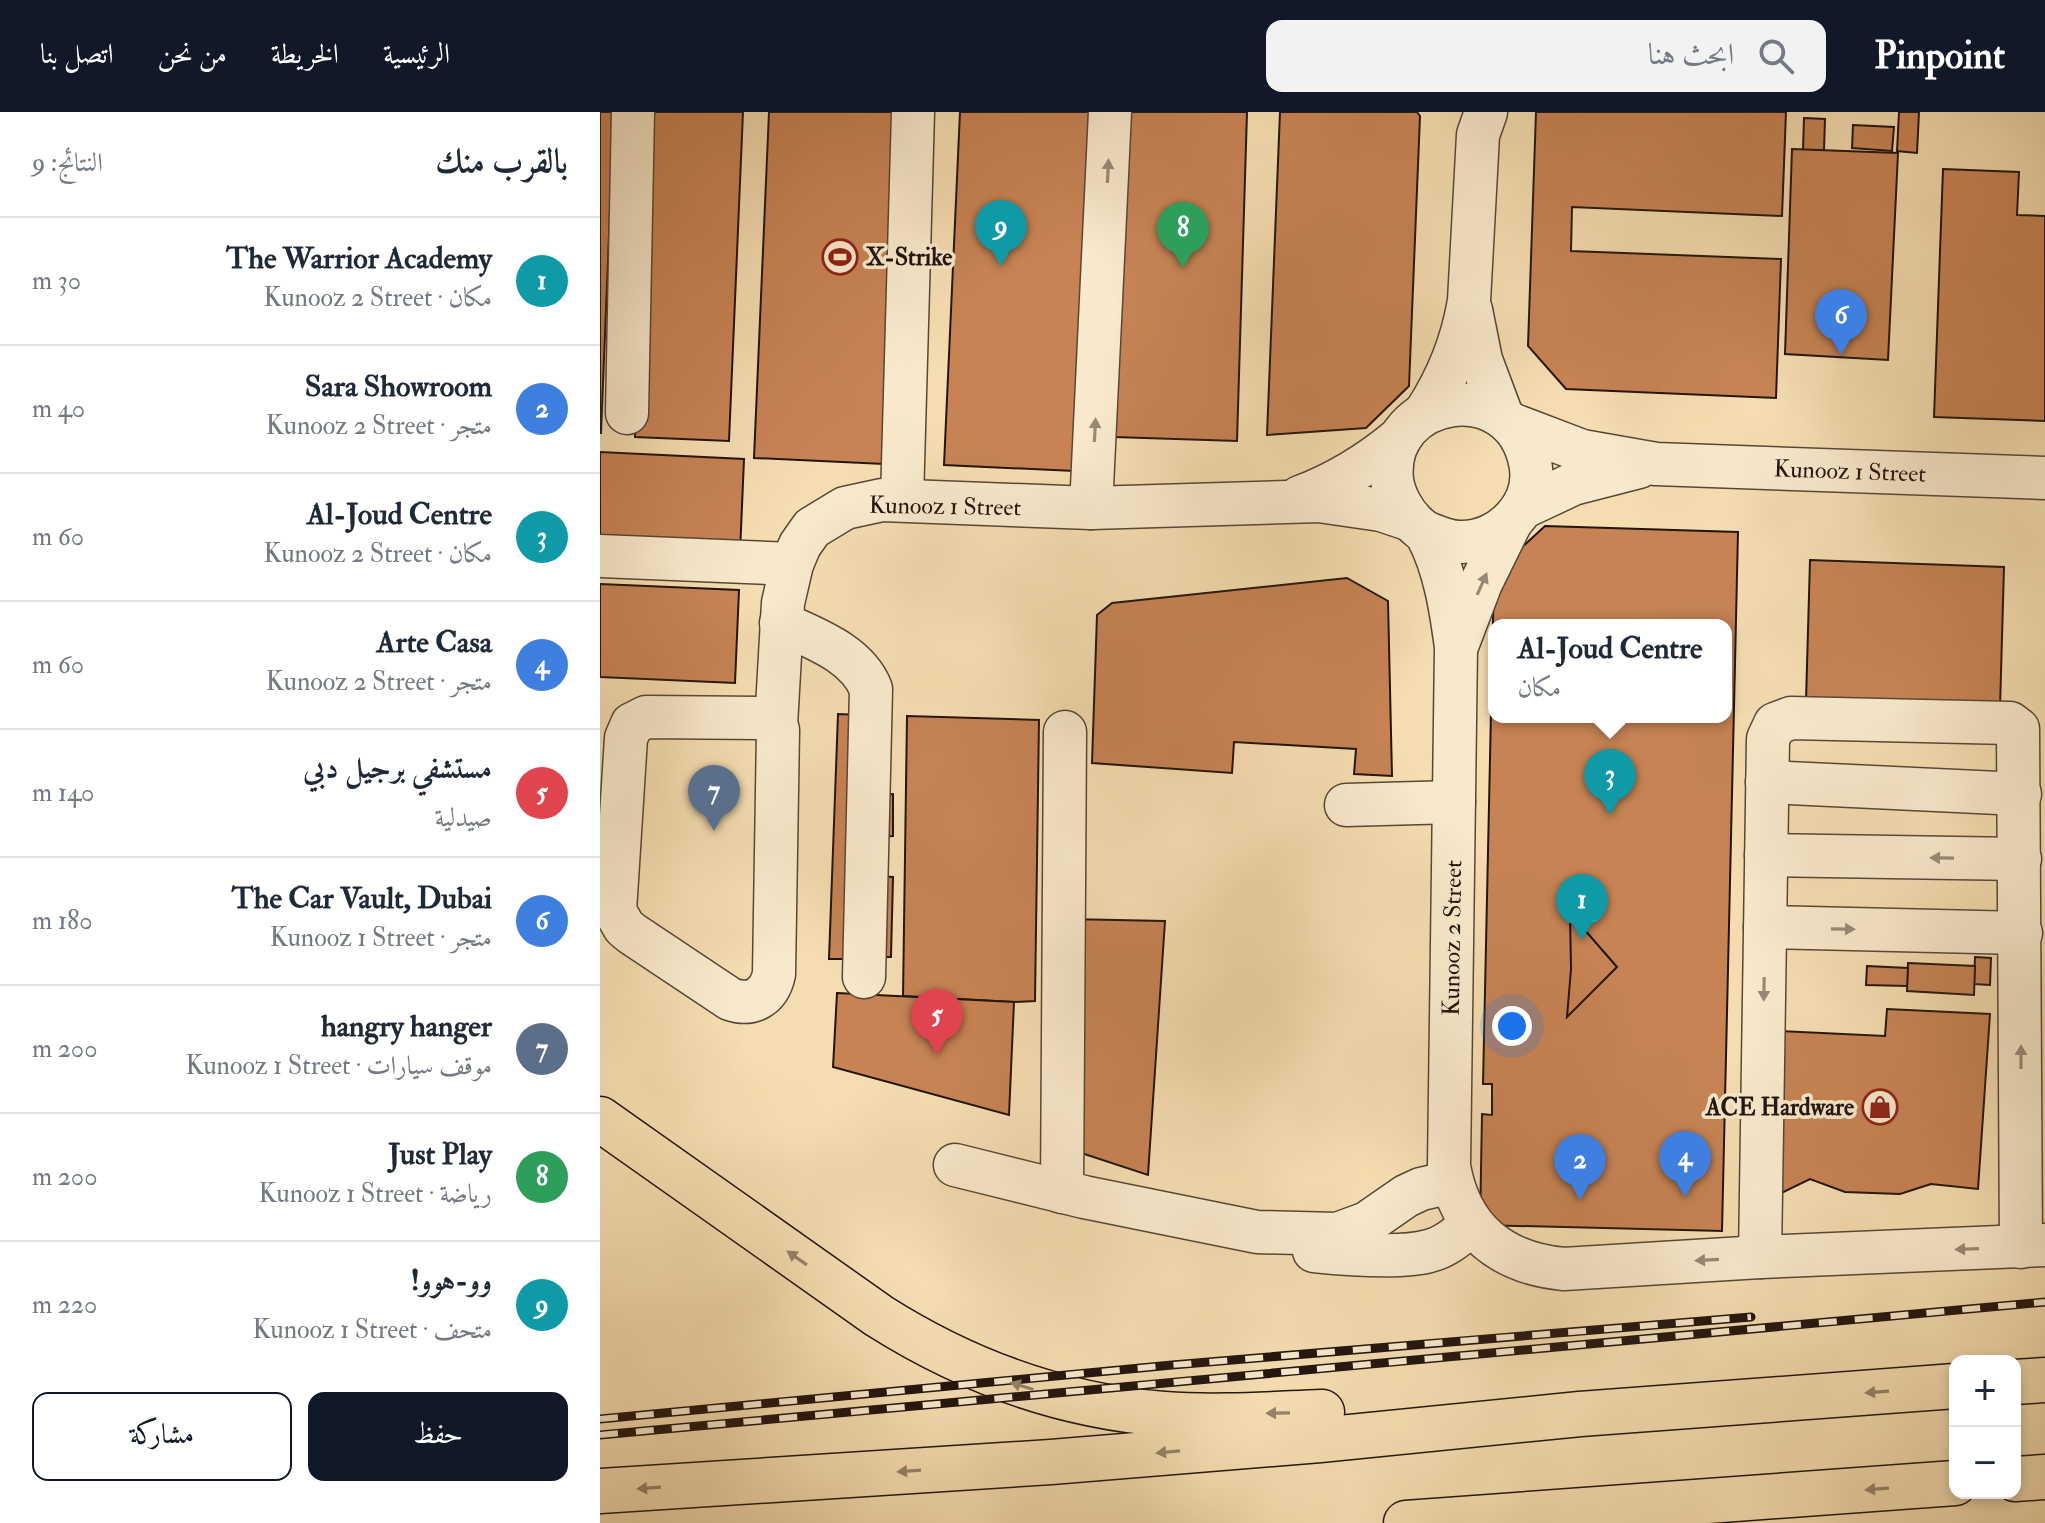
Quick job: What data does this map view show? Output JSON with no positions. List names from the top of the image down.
{
  "streets": {
    "street": ["Kunooz 1 Street", "Kunooz 2 Street"]
  },
  "crossings": [
    ["Kunooz 1 Street", "Kunooz 2 Street"]
  ],
  "places": {
    "sports": ["X-Strike"],
    "shop": ["ACE Hardware"]
  },
  "page": {
    "header": "Pinpoint",
    "search": "ابحث هنا",
    "nav": [
      "الرئيسية",
      "الخريطة",
      "من نحن",
      "اتصل بنا"
    ],
    "heading": ["بالقرب منك", "النتائج: 9"],
    "pins": [
      "9",
      "8",
      "6",
      "3",
      "7",
      "1",
      "5",
      "4",
      "2"
    ],
    "list": [
      {
        "mark": "1",
        "name": "The Warrior Academy",
        "note": "مكان · Kunooz 2 Street",
        "value": "30 m"
      },
      {
        "mark": "2",
        "name": "Sara Showroom",
        "note": "متجر · Kunooz 2 Street",
        "value": "40 m"
      },
      {
        "mark": "3",
        "name": "Al-Joud Centre",
        "note": "مكان · Kunooz 2 Street",
        "value": "60 m"
      },
      {
        "mark": "4",
        "name": "Arte Casa",
        "note": "متجر · Kunooz 2 Street",
        "value": "60 m"
      },
      {
        "mark": "5",
        "name": "مستشفي برجيل دبي",
        "note": "صيدلية",
        "value": "140 m"
      },
      {
        "mark": "6",
        "name": "The Car Vault, Dubai",
        "note": "متجر · Kunooz 1 Street",
        "value": "180 m"
      },
      {
        "mark": "7",
        "name": "hangry hanger",
        "note": "موقف سيارات · Kunooz 1 Street",
        "value": "200 m"
      },
      {
        "mark": "8",
        "name": "Just Play",
        "note": "رياضة · Kunooz 1 Street",
        "value": "200 m"
      },
      {
        "mark": "9",
        "name": "وو-هوو!",
        "note": "متحف · Kunooz 1 Street",
        "value": "220 m"
      }
    ],
    "popup": ["Al-Joud Centre", "مكان"],
    "map_buttons": ["+", "−"],
    "buttons": ["حفظ", "مشاركة"]
  }
}
